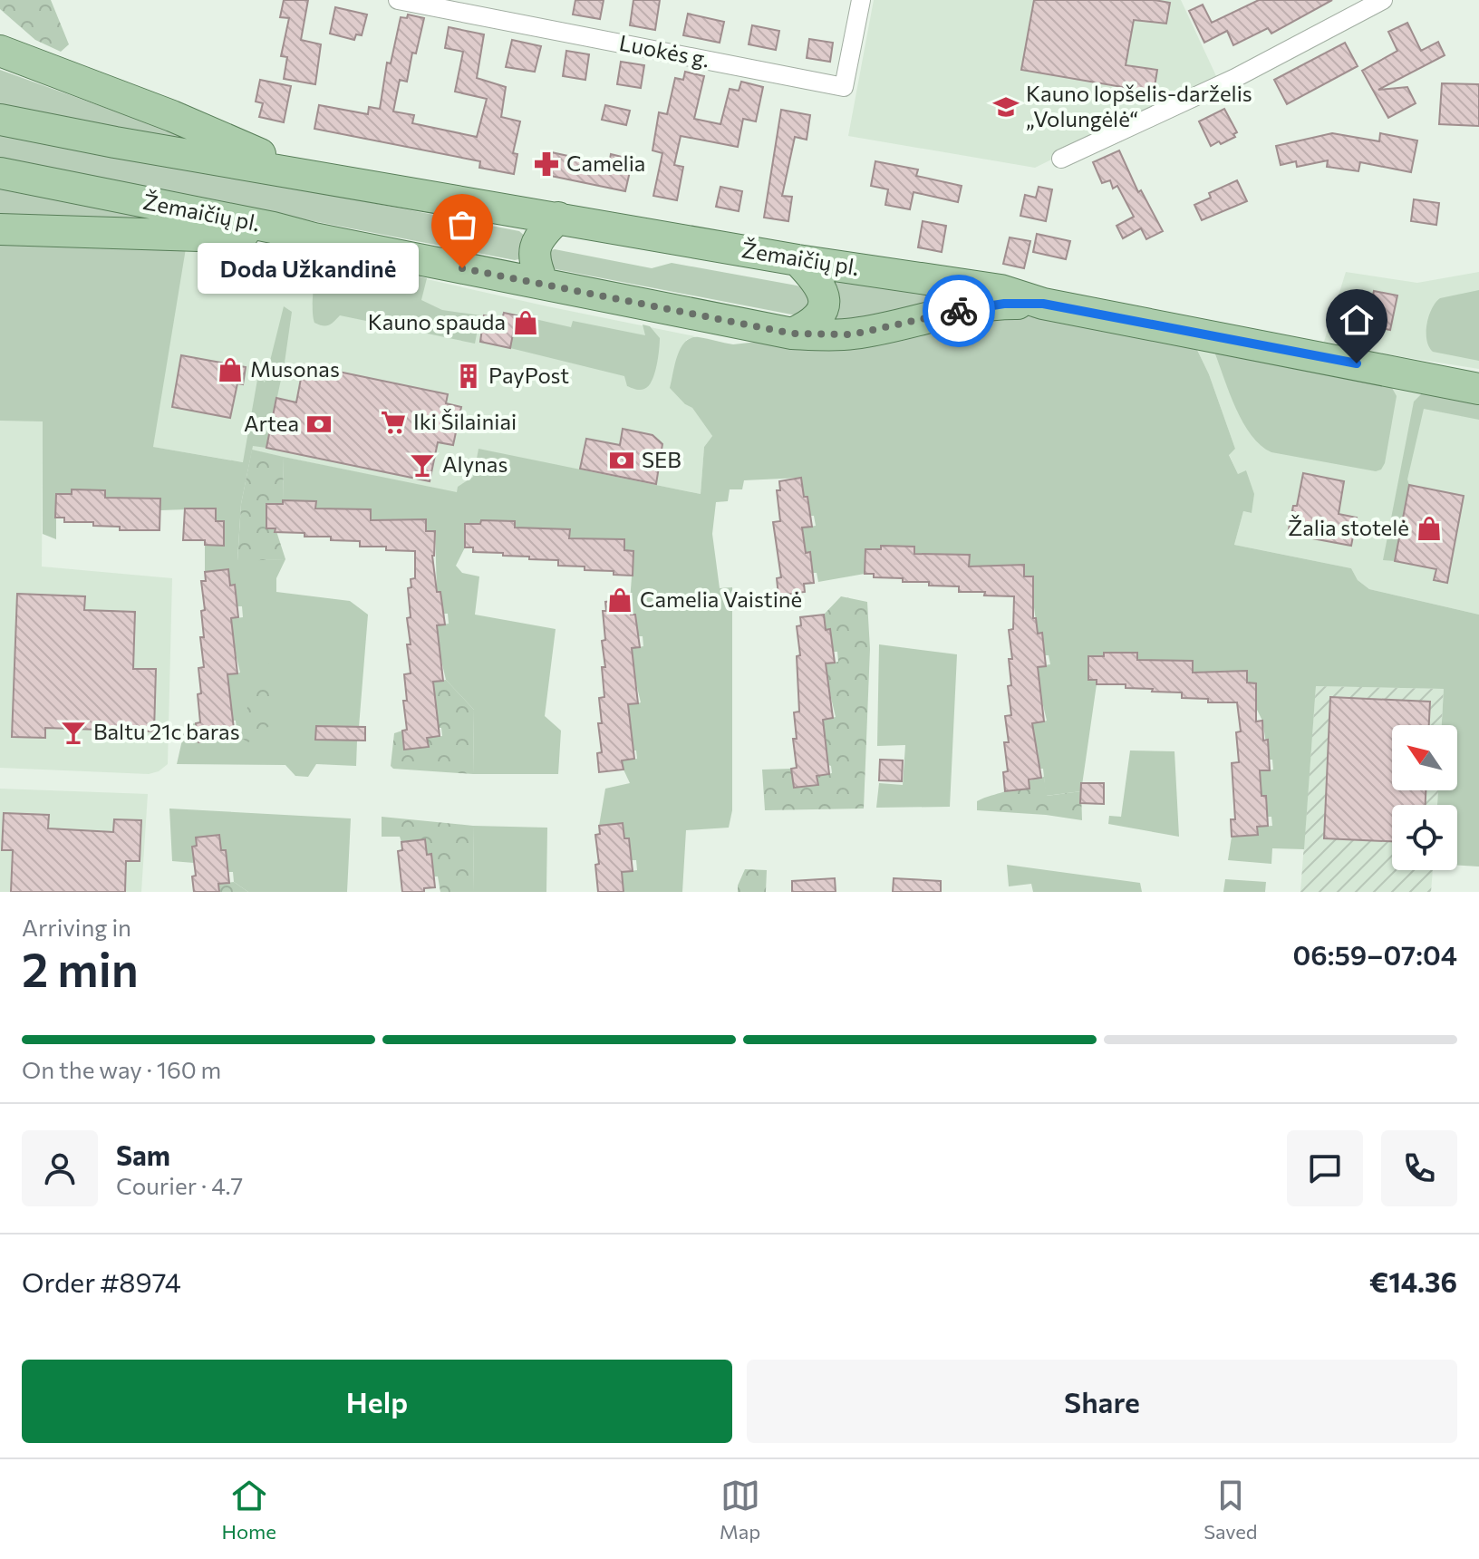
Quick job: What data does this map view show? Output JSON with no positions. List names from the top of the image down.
{
  "streets": {
    "main road": ["Žemaičių pl."],
    "street": ["Luokės g."]
  },
  "places": {
    "school or university": ["Kauno lopšelis-darželis „Volungėlė“"],
    "pharmacy": ["Camelia"],
    "other": ["Doda Užkandinė"],
    "shop": [
      "Kauno spauda",
      "Musonas",
      "Žalia stotelė",
      "Camelia Vaistinė"
    ],
    "building": ["PayPost"],
    "supermarket": ["Iki Šilainiai"],
    "bank": ["Artea", "SEB"],
    "bar": ["Alynas", "Baltu 21c baras"]
  },
  "north": "top left",
  "page": {
    "bubble": "Doda Užkandinė",
    "heading": ["2 min", "Arriving in", "06:59–07:04"],
    "panel": [
      "Sam",
      "Courier · 4.7",
      "Order #8974",
      "€14.36"
    ],
    "bar": "On the way · 160 m",
    "buttons": ["Help", "Share"],
    "tabs": ["Home", "Map", "Saved"]
  }
}
